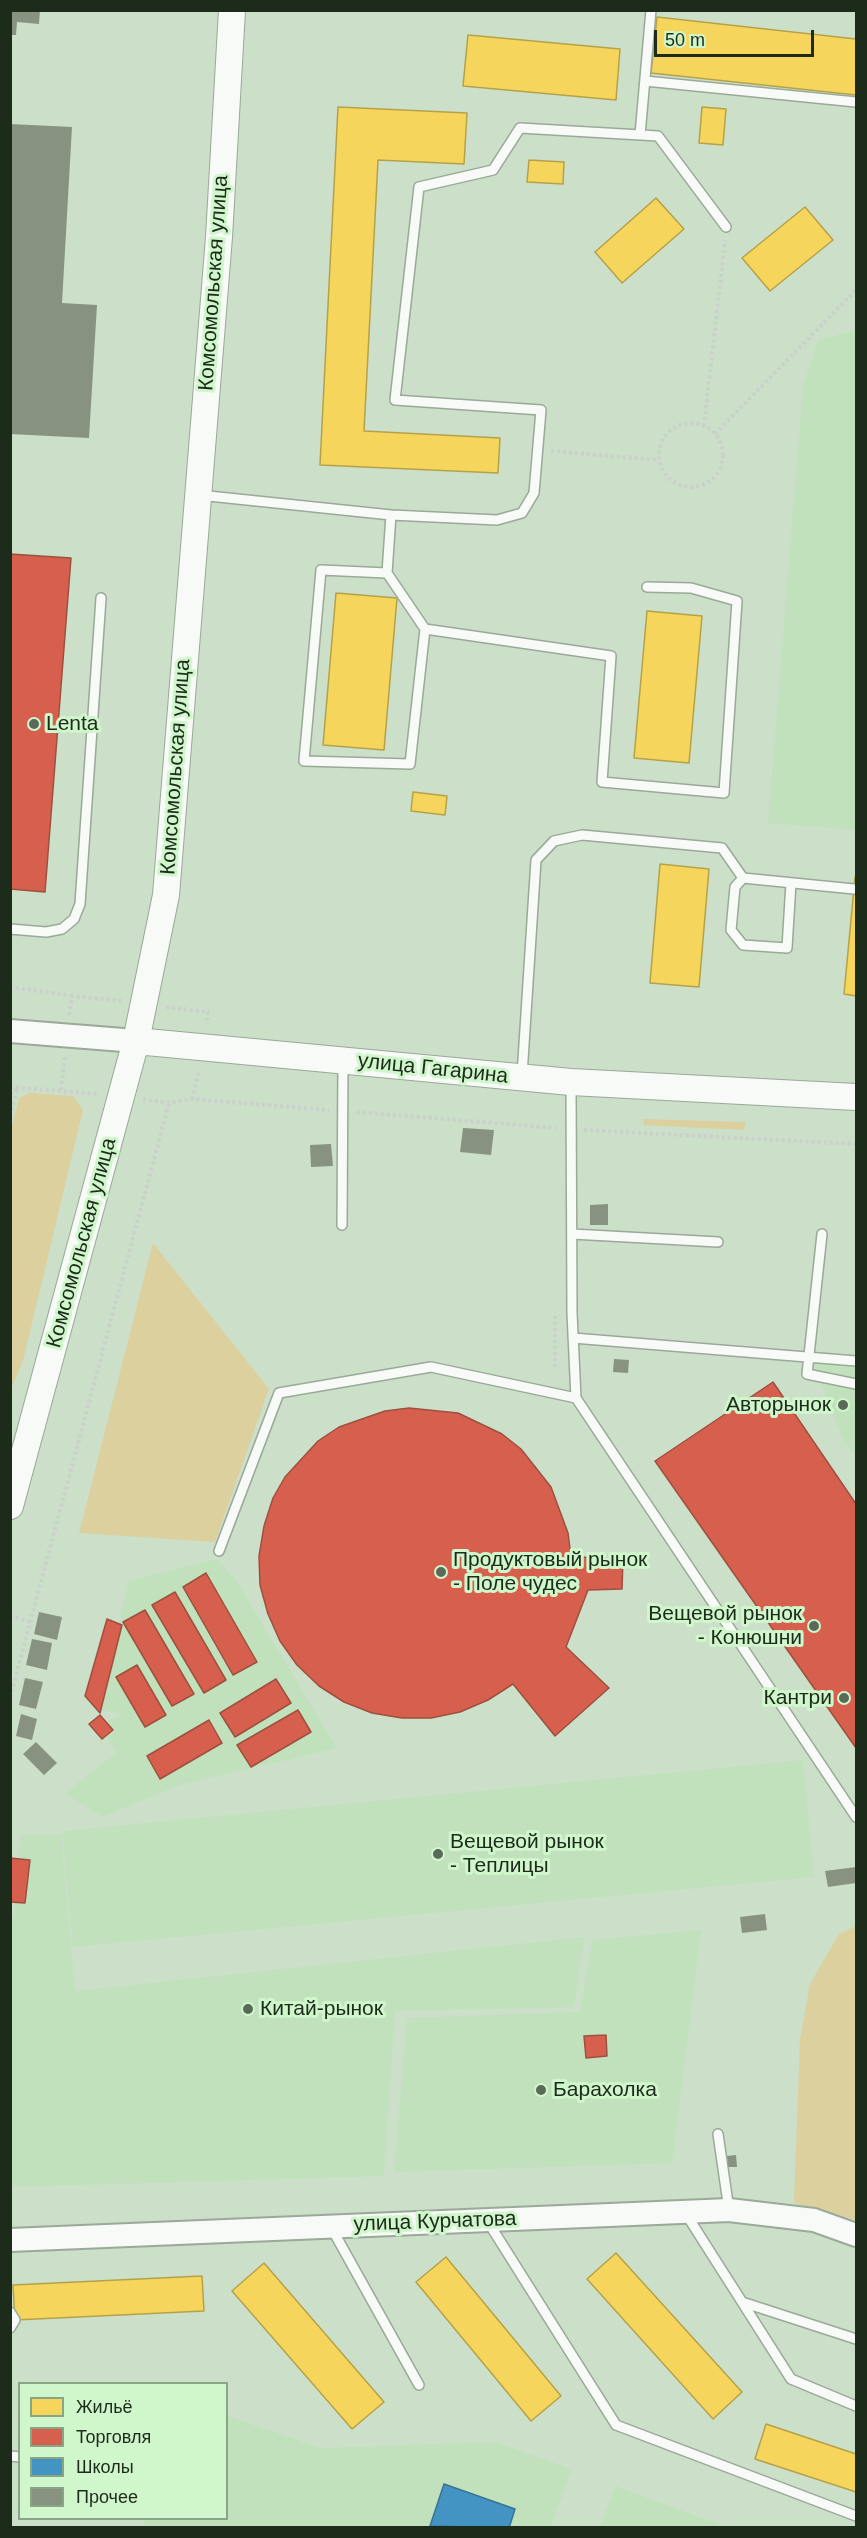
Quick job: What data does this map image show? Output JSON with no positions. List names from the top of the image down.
{
  "streets": {
    "main road": ["Комсомольская улица", "улица Гагарина"],
    "street": ["улица Курчатова"]
  },
  "crossings": [
    ["Комсомольская улица", "улица Гагарина"]
  ],
  "places": [
    "Lenta",
    "Авторынок",
    "Продуктовый рынок - Поле чудес",
    "Вещевой рынок - Конюшни",
    "Кантри",
    "Вещевой рынок - Теплицы",
    "Китай-рынок",
    "Барахолка"
  ],
  "legend": [
    "Жильё",
    "Торговля",
    "Школы",
    "Прочее"
  ],
  "scale_bar": "50 m"
}
